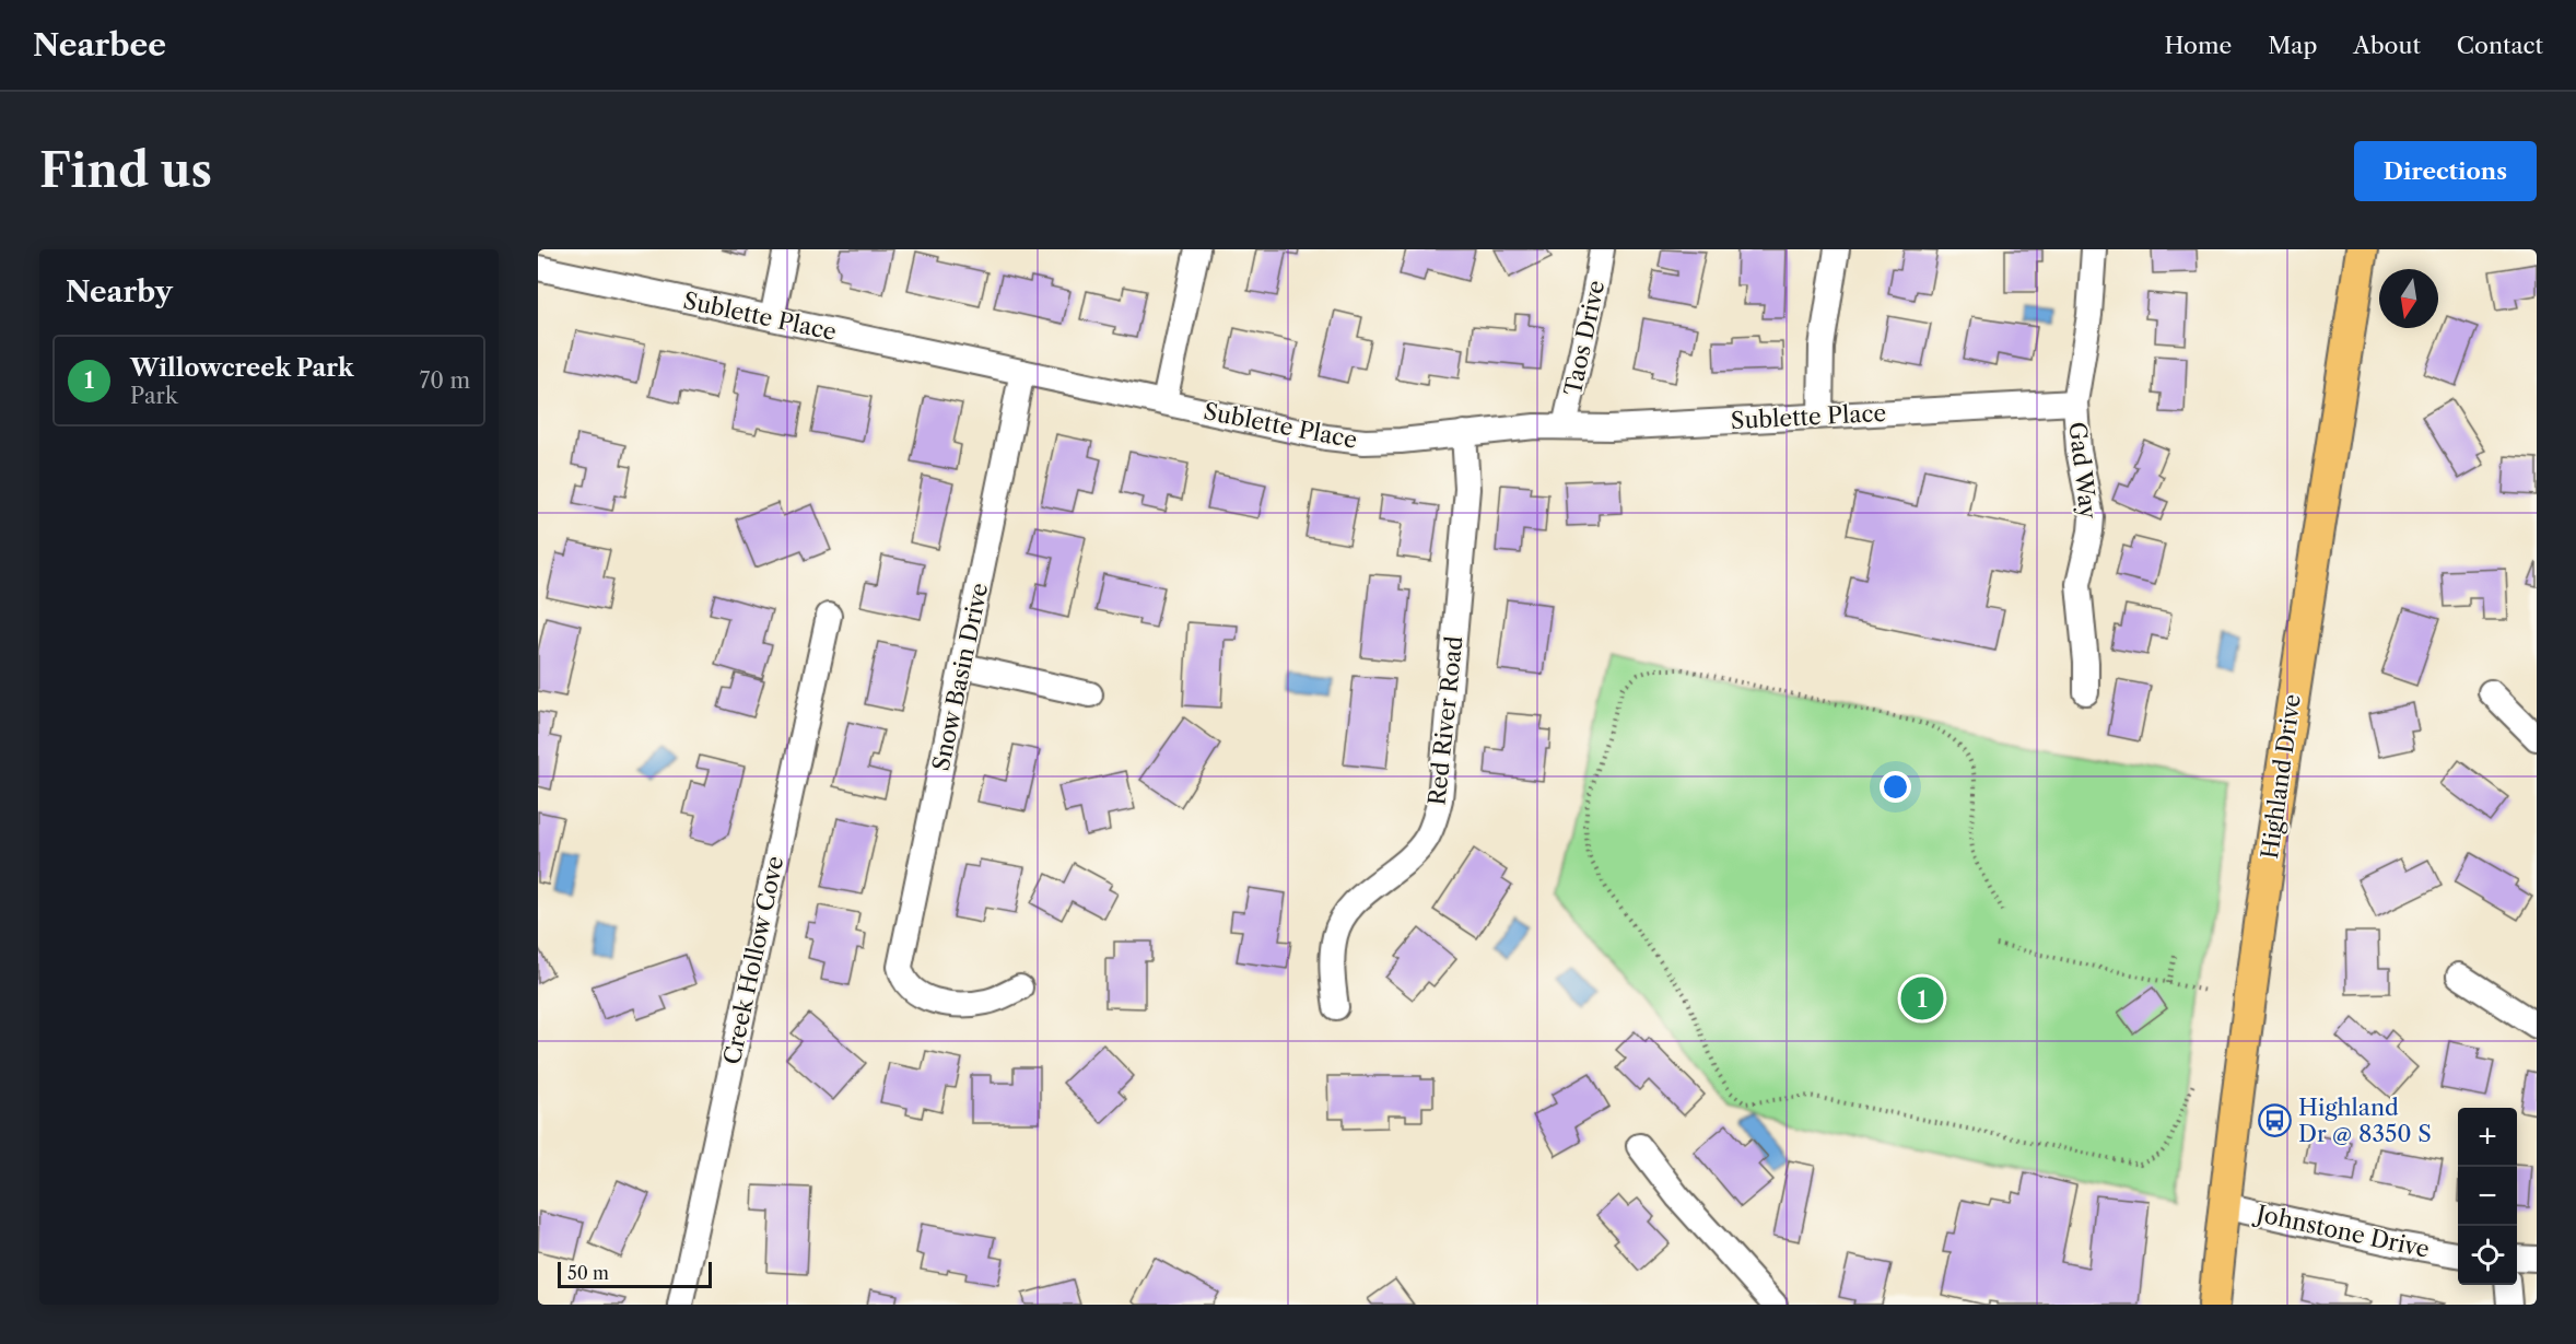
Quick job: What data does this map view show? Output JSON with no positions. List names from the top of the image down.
{
  "streets": {
    "main road": ["Highland Drive"],
    "street": [
      "Sublette Place",
      "Taos Drive",
      "Gad Way",
      "Snow Basin Drive",
      "Red River Road",
      "Creek Hollow Cove",
      "Johnstone Drive"
    ]
  },
  "crossings": [
    ["Sublette Place", "Taos Drive"],
    ["Sublette Place", "Gad Way"],
    ["Sublette Place", "Snow Basin Drive"],
    ["Sublette Place", "Red River Road"],
    ["Highland Drive", "Johnstone Drive"]
  ],
  "places": {
    "bus stop": ["Highland Dr @ 8350 S"]
  },
  "scale_bar": "50 m",
  "north": "bottom",
  "page": {
    "header": "Nearbee",
    "nav": [
      "Home",
      "Map",
      "About",
      "Contact"
    ],
    "buttons": "Directions",
    "title": "Find us",
    "heading": "Nearby",
    "list": [
      {
        "mark": "1",
        "name": "Willowcreek Park",
        "note": "Park",
        "value": "70 m"
      }
    ],
    "pins": "1",
    "map_buttons": ["+", "−"],
    "scale": "50 m"
  }
}
